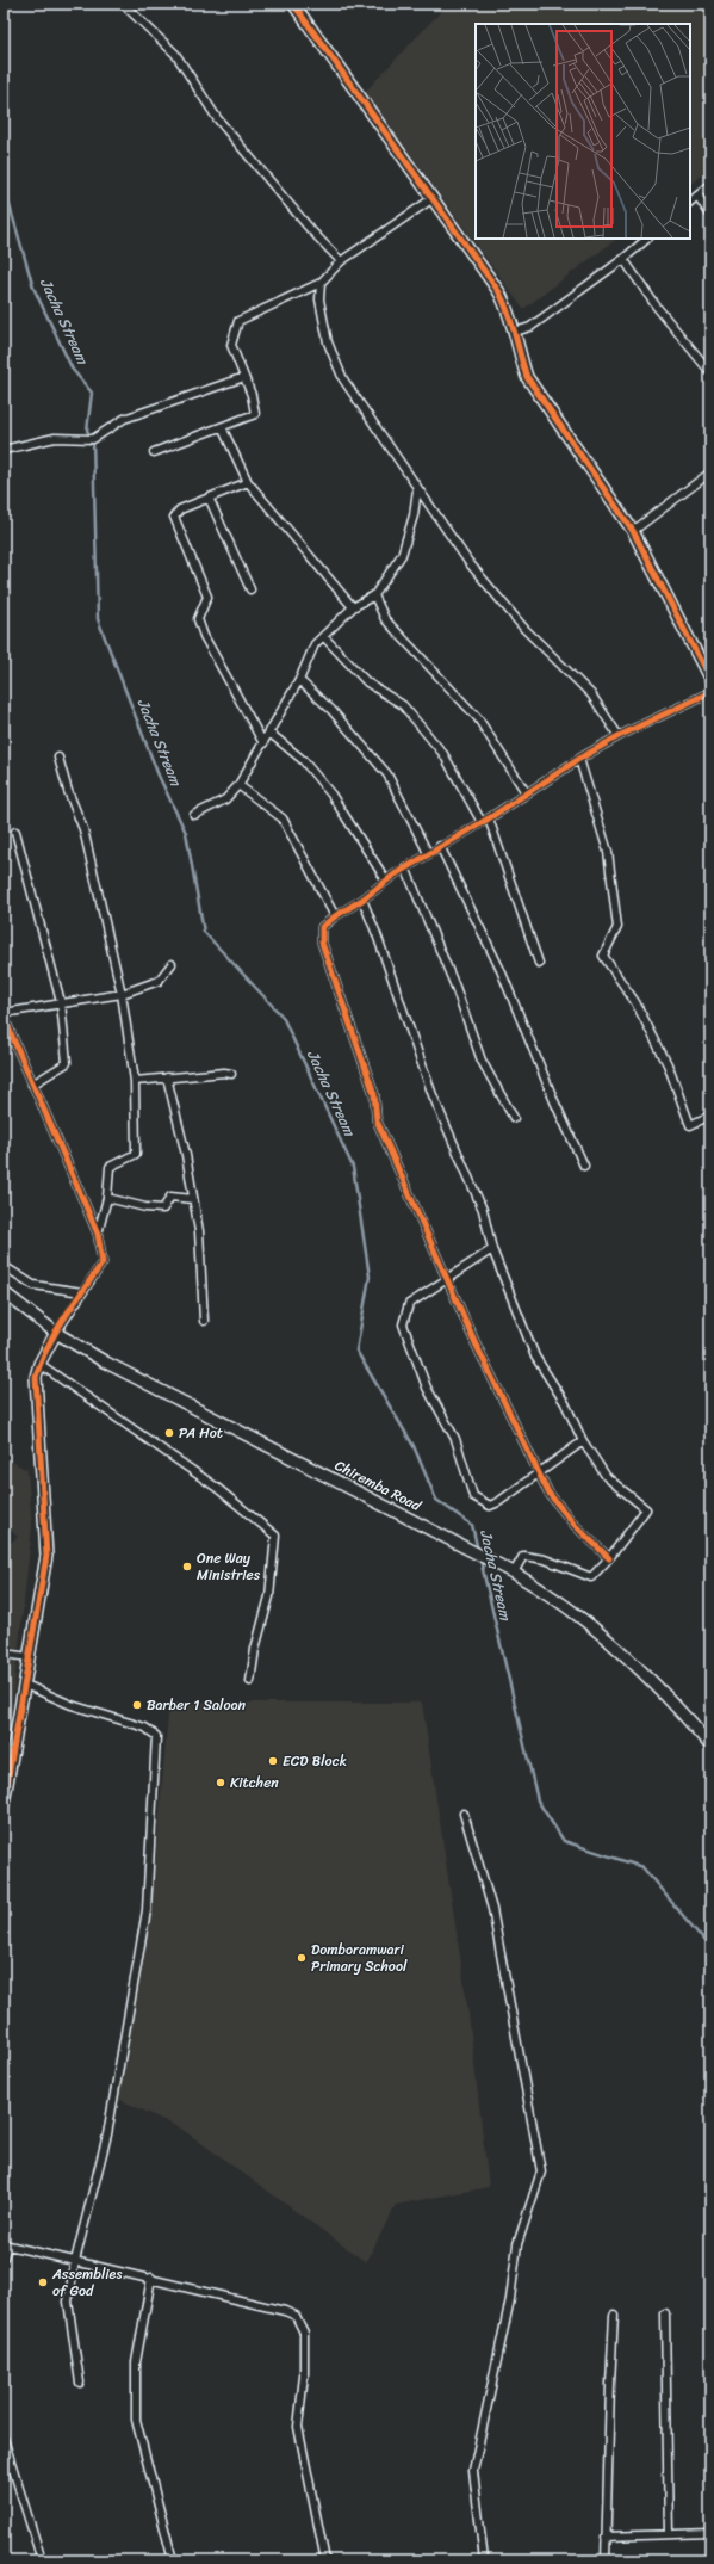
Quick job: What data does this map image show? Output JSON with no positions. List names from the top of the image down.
{
  "streets": {
    "street": ["Chiremba Road"]
  },
  "water": ["Jacha Stream"],
  "places": [
    "PA Hot",
    "One Way Ministries",
    "Barber 1 Saloon",
    "ECD Block",
    "Kitchen",
    "Domboramwari Primary School",
    "Assemblies of God"
  ]
}
